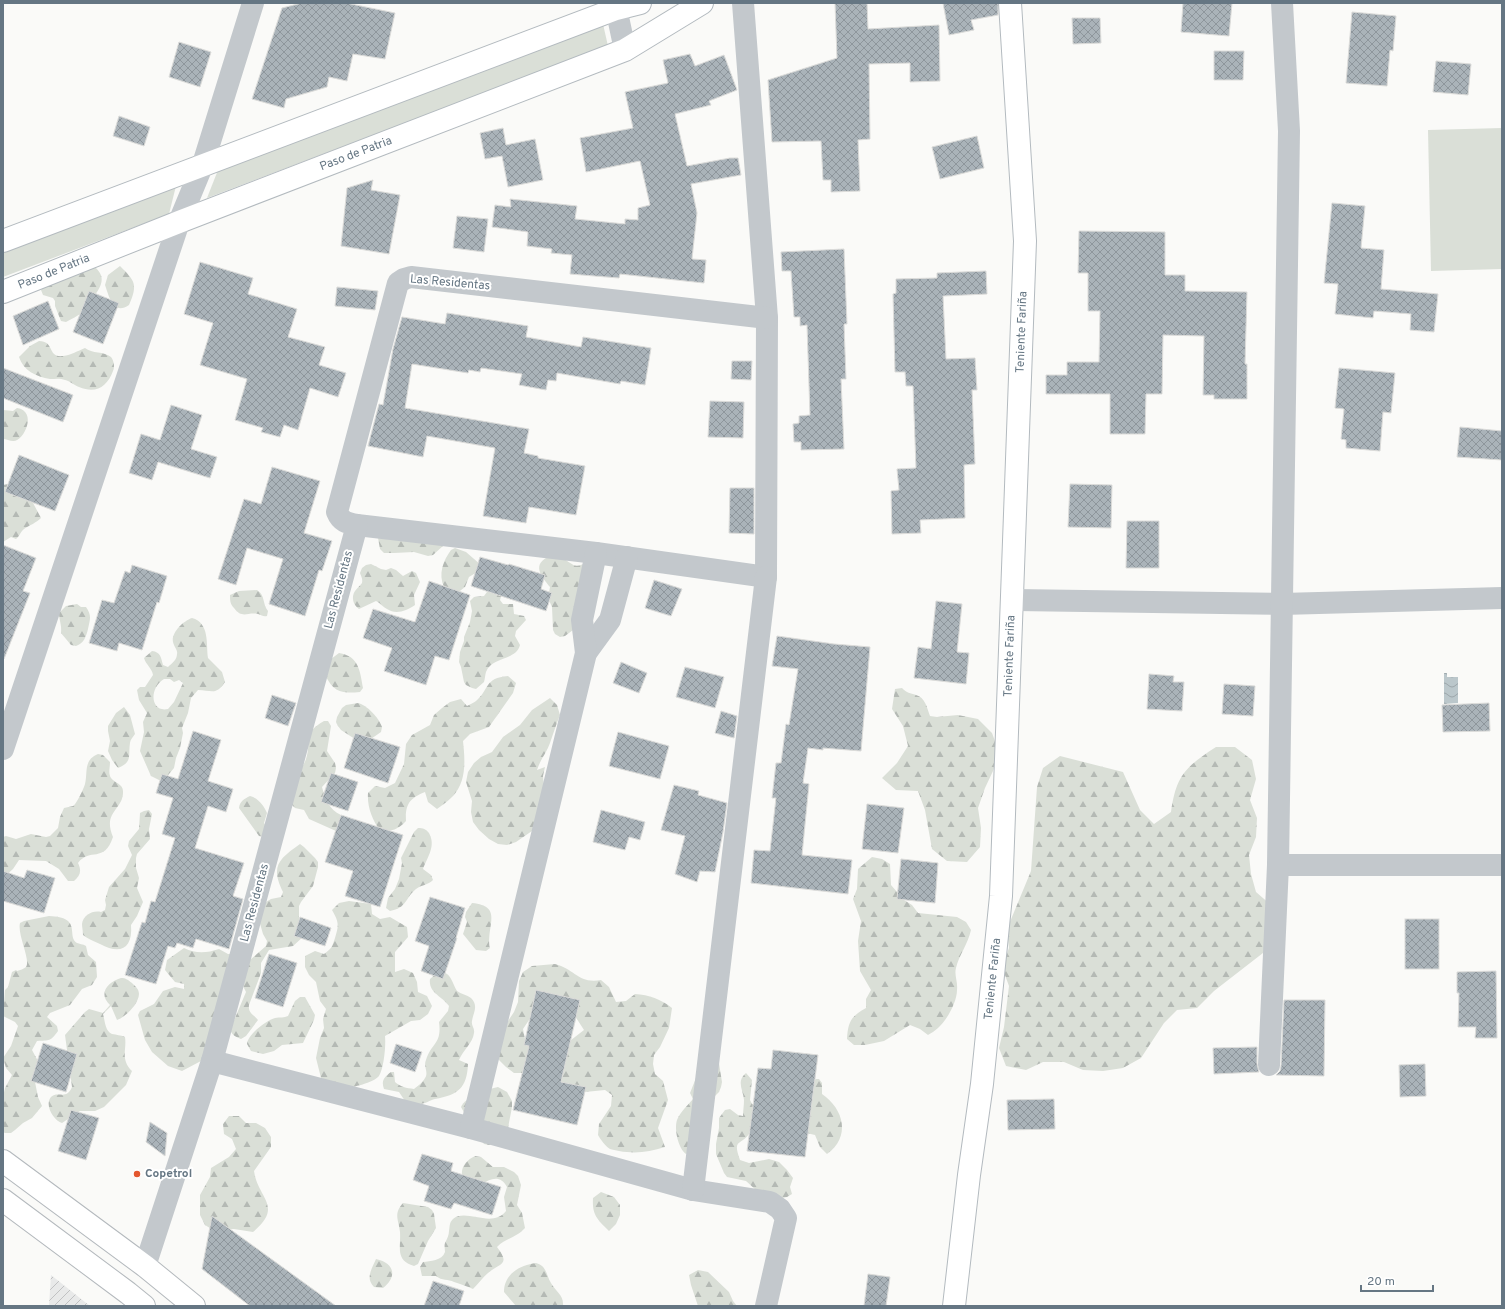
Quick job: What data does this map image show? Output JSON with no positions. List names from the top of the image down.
{
  "streets": {
    "main road": ["Paso de Patria", "Teniente Fariña"],
    "street": ["Las Residentas"]
  },
  "places": ["Copetrol"],
  "scale_bar": "20 m"
}
